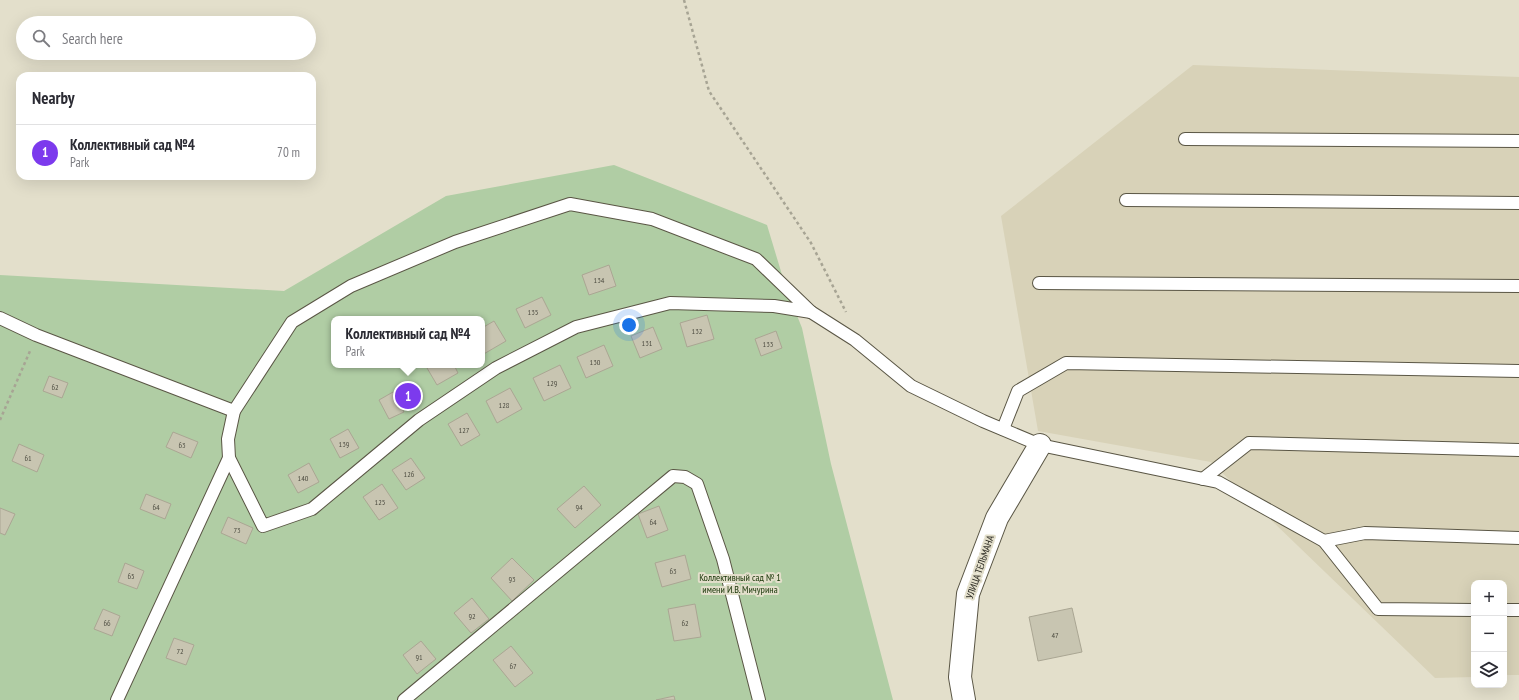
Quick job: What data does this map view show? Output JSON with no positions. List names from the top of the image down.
{
  "streets": {
    "street": ["УЛИЦА ТЕЛЬМАНА"]
  },
  "parks": ["Коллективный сад № 1 имени И.В. Мичурина"],
  "house_numbers": [
    "134",
    "135",
    "132",
    "131",
    "133",
    "130",
    "129",
    "62",
    "128",
    "127",
    "139",
    "63",
    "61",
    "126",
    "140",
    "125",
    "64",
    "94",
    "64",
    "73",
    "63",
    "65",
    "93",
    "92",
    "66",
    "62",
    "47",
    "72",
    "91",
    "67"
  ],
  "page": {
    "search": "Search here",
    "heading": "Nearby",
    "list": [
      {
        "mark": "1",
        "name": "Коллективный сад №4",
        "note": "Park",
        "value": "70 m"
      }
    ],
    "popup": ["Коллективный сад №4", "Park"],
    "pins": "1",
    "map_buttons": ["+", "−"]
  }
}
